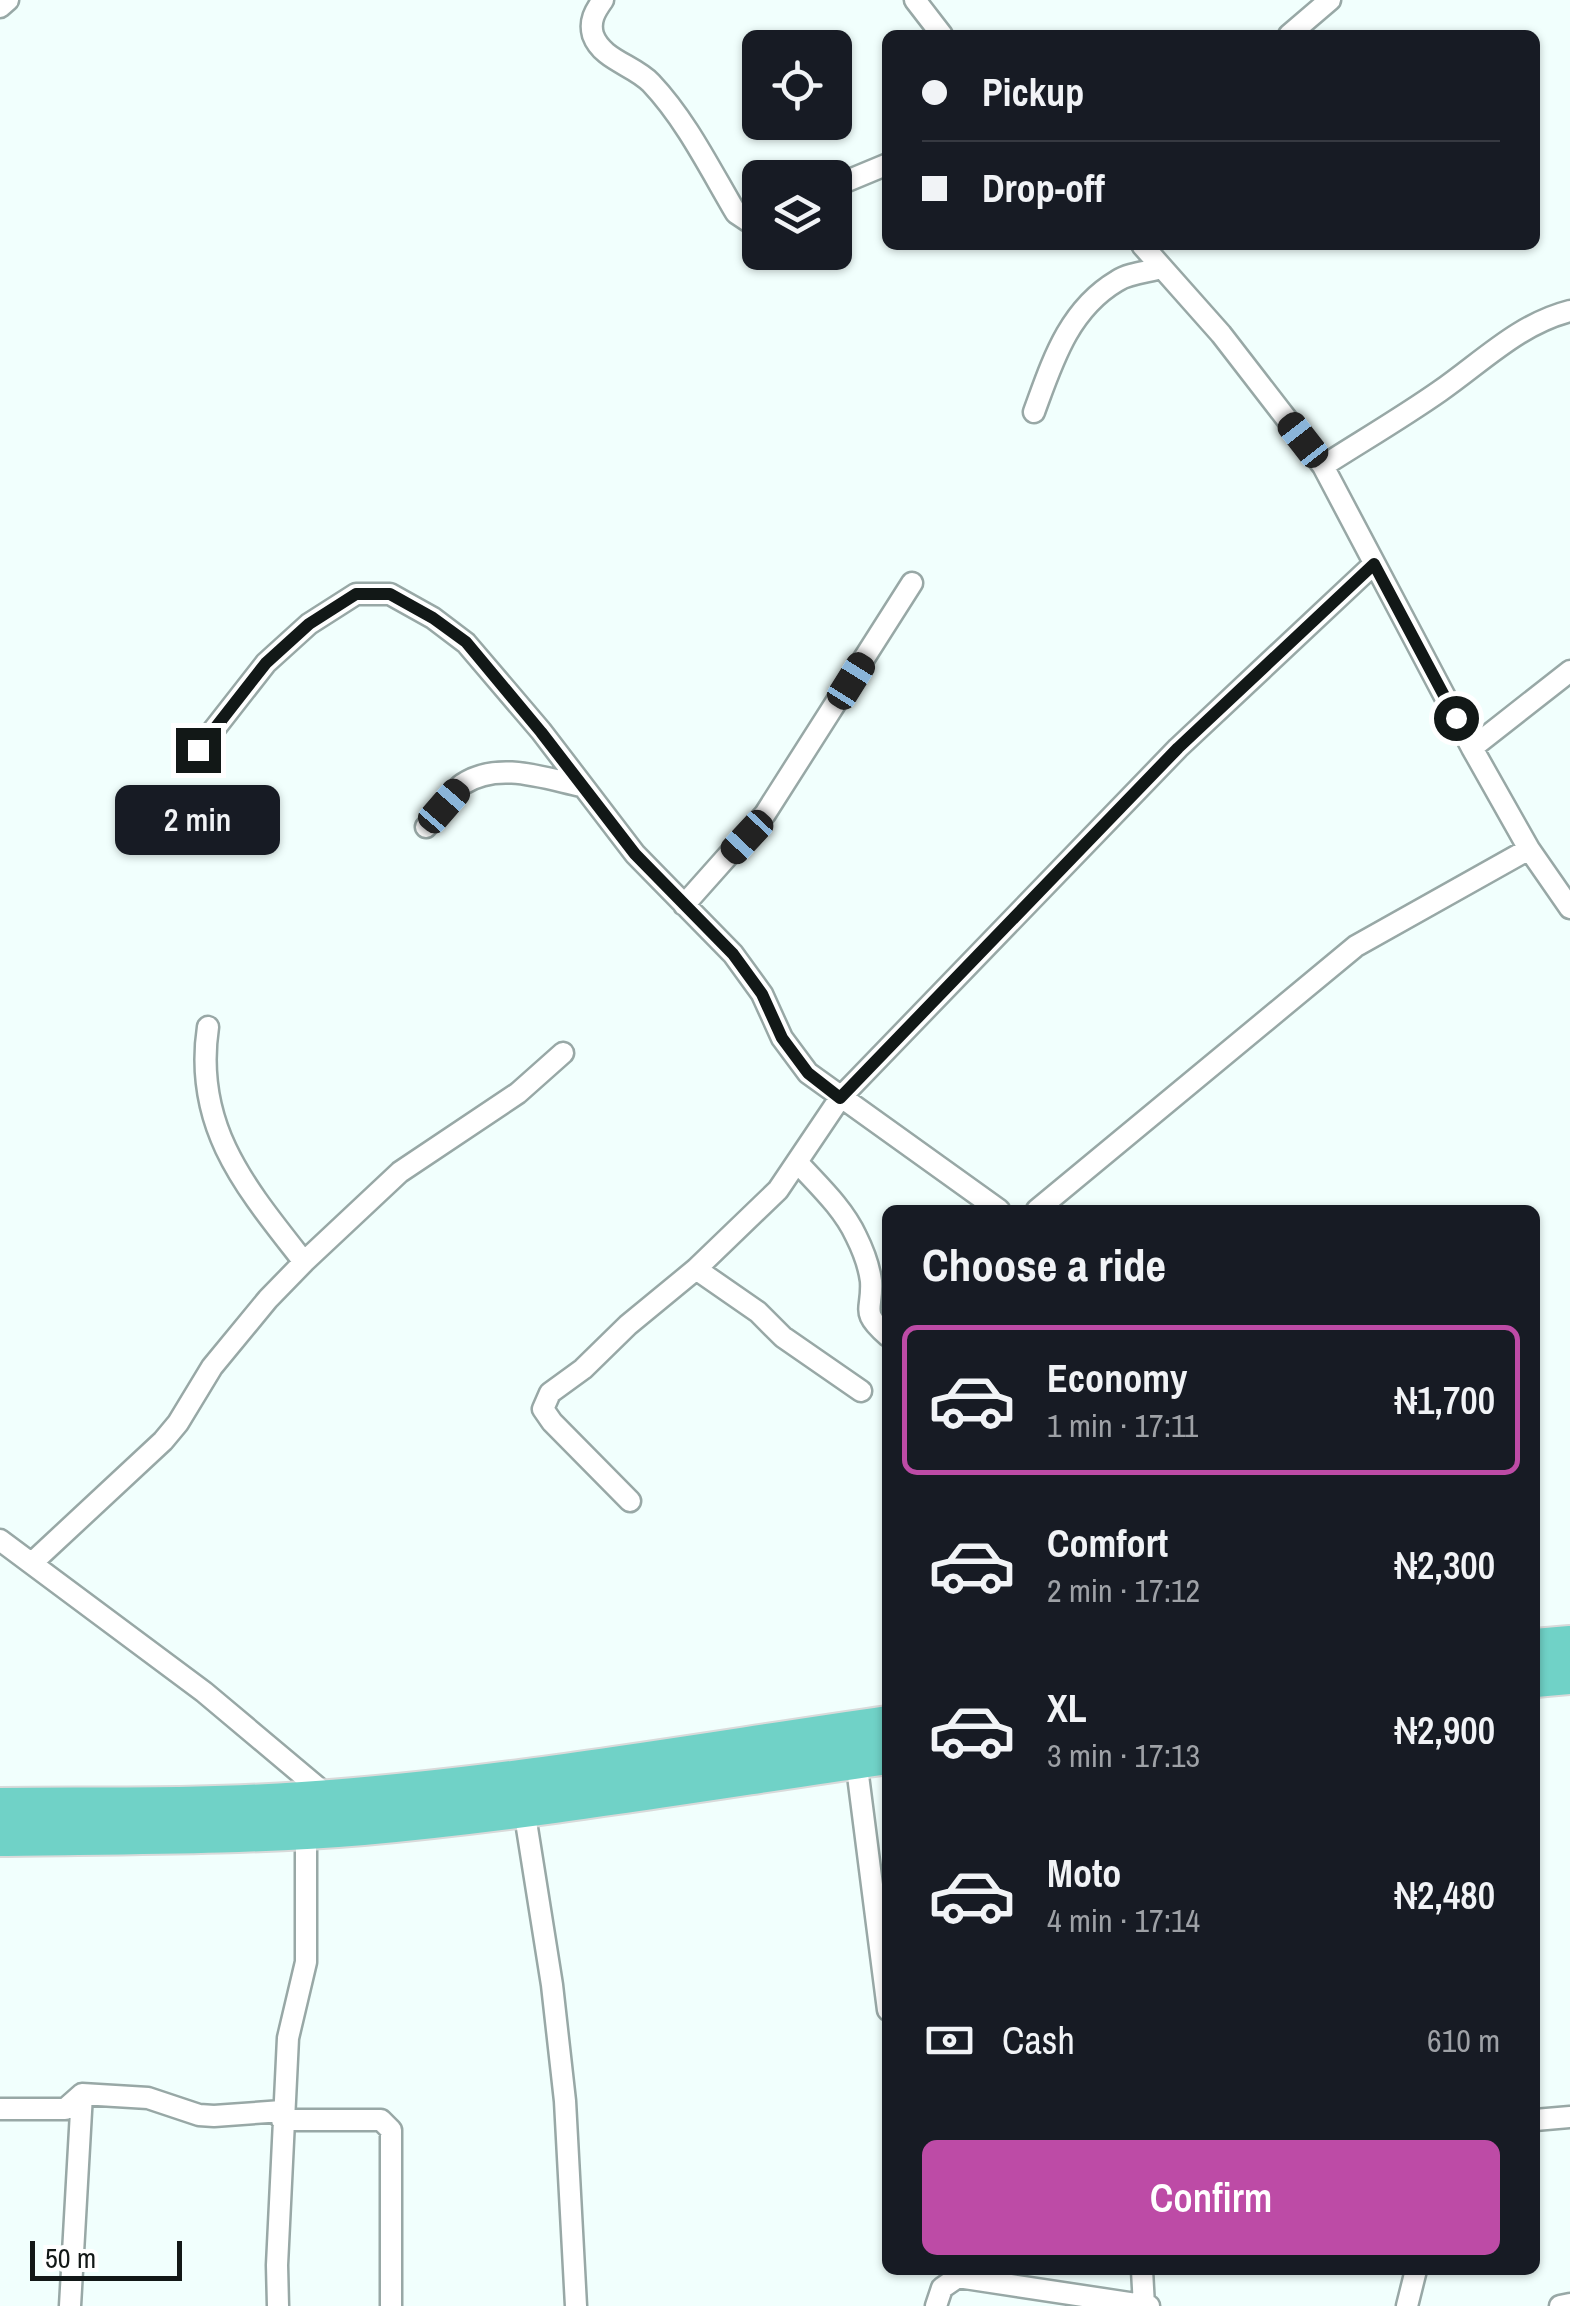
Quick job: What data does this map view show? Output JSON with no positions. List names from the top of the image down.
{
  "scale_bar": "50 m",
  "page": {
    "banner": ["Pickup", "Drop-off"],
    "bubble": "2 min",
    "heading": "Choose a ride",
    "list": [
      {
        "name": "Economy",
        "note": "1 min · 17:11",
        "value": "₦1,700"
      },
      {
        "name": "Comfort",
        "note": "2 min · 17:12",
        "value": "₦2,300"
      },
      {
        "name": "XL",
        "note": "3 min · 17:13",
        "value": "₦2,900"
      },
      {
        "name": "Moto",
        "note": "4 min · 17:14",
        "value": "₦2,480"
      }
    ],
    "pay": ["Cash", "610 m"],
    "buttons": "Confirm",
    "scale": "50 m"
  }
}
